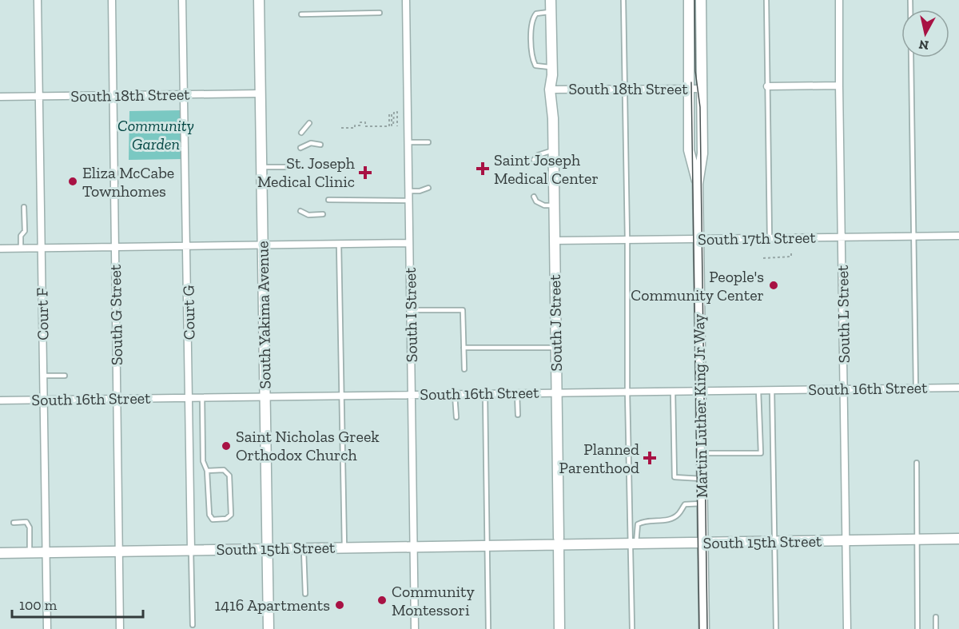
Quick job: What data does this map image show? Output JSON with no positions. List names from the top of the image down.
{
  "streets": {
    "street": [
      "South 18th Street",
      "South 17th Street",
      "Court G",
      "Court F",
      "South L Street",
      "South G Street",
      "South Yakima Avenue",
      "South I Street",
      "South J Street",
      "South 16th Street",
      "Martin Luther King Jr Way",
      "South 15th Street"
    ]
  },
  "crossings": [
    ["South 18th Street", "Court G"],
    ["South 18th Street", "Court F"],
    ["South 18th Street", "South G Street"],
    ["South 18th Street", "South Yakima Avenue"],
    ["South 18th Street", "Martin Luther King Jr Way"],
    ["South 17th Street", "South L Street"],
    ["South 17th Street", "South J Street"],
    ["South 17th Street", "Martin Luther King Jr Way"],
    ["Court G", "South 16th Street"],
    ["Court G", "South 15th Street"],
    ["Court F", "South 16th Street"],
    ["Court F", "South 15th Street"],
    ["South L Street", "South 16th Street"],
    ["South L Street", "South 15th Street"],
    ["South G Street", "South 16th Street"],
    ["South G Street", "South 15th Street"],
    ["South Yakima Avenue", "South 16th Street"],
    ["South Yakima Avenue", "South 15th Street"],
    ["South I Street", "South 16th Street"],
    ["South I Street", "South 15th Street"],
    ["South J Street", "South 16th Street"],
    ["South J Street", "South 15th Street"],
    ["South 16th Street", "Martin Luther King Jr Way"],
    ["Martin Luther King Jr Way", "South 15th Street"]
  ],
  "parks": ["Community Garden"],
  "places": {
    "health": ["Saint Joseph Medical Center", "St. Joseph Medical Clinic", "Planned Parenthood"],
    "other": [
      "Eliza McCabe Townhomes",
      "People's Community Center",
      "Saint Nicholas Greek Orthodox Church",
      "Community Montessori",
      "1416 Apartments"
    ]
  },
  "scale_bar": "100 m",
  "north": "bottom"
}
